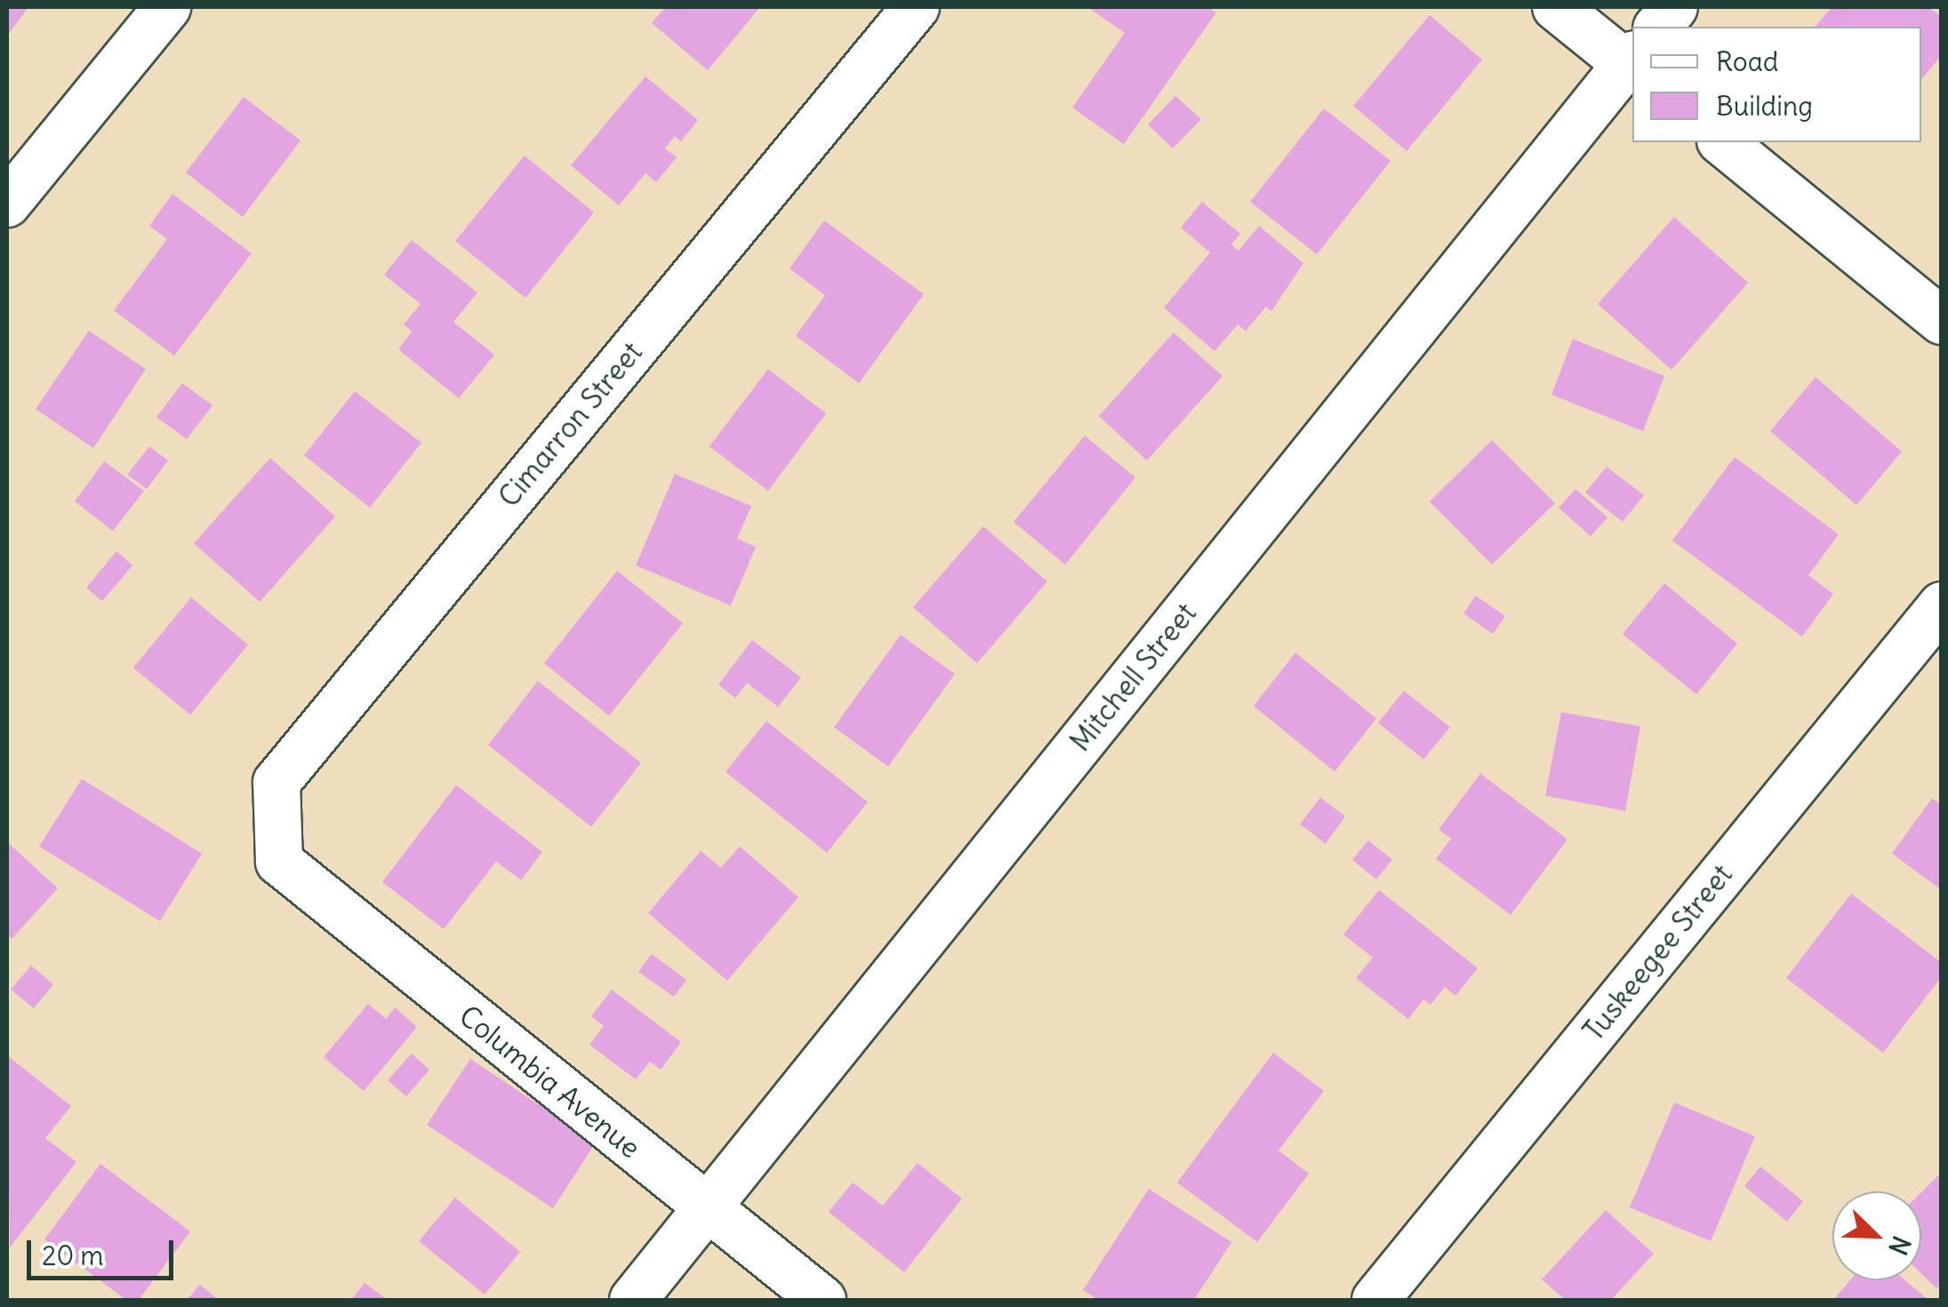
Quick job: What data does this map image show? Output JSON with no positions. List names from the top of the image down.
{
  "streets": {
    "street": [
      "Cimarron Street",
      "Mitchell Street",
      "Tuskeegee Street",
      "Columbia Avenue"
    ]
  },
  "crossings": [
    ["Cimarron Street", "Columbia Avenue"],
    ["Mitchell Street", "Columbia Avenue"]
  ],
  "legend": ["Road", "Building"],
  "scale_bar": "20 m",
  "north": "bottom right"
}
